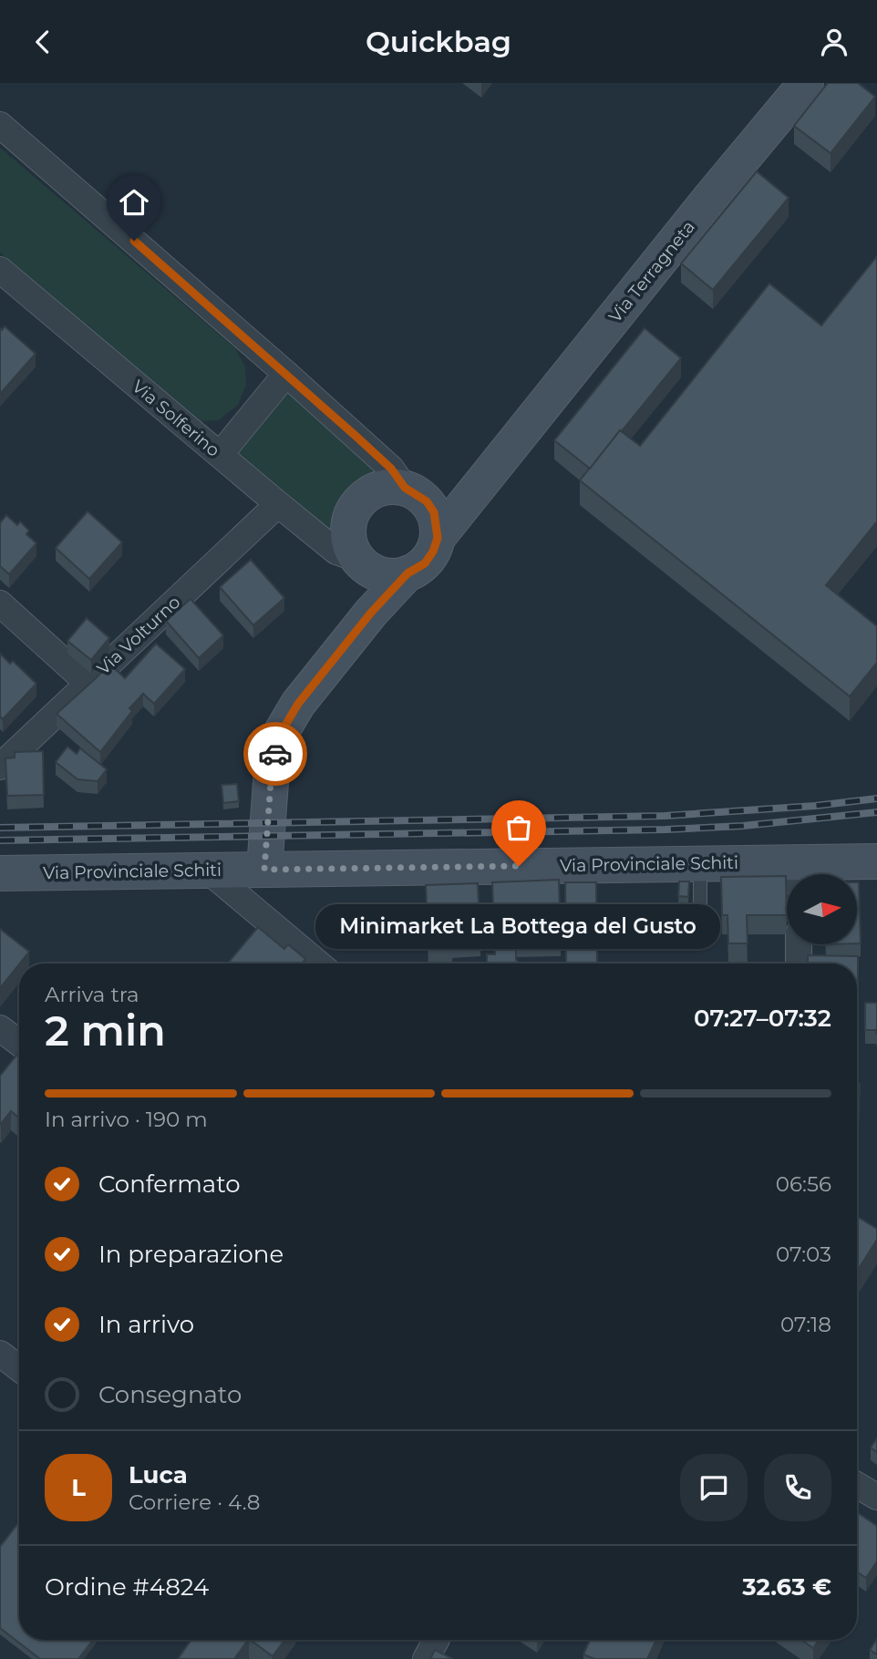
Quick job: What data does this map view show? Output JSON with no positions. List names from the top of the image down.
{
  "streets": {
    "street": [
      "Via Terragneta",
      "Via Solferino",
      "Via Volturno",
      "Via Provinciale Schiti"
    ]
  },
  "crossings": [
    ["Via Terragneta", "Via Solferino"],
    ["Via Solferino", "Via Volturno"]
  ],
  "places": ["Minimarket La Bottega del Gusto"],
  "north": "right",
  "page": {
    "header": "Quickbag",
    "bubble": "Minimarket La Bottega del Gusto",
    "heading": ["2 min", "Arriva tra", "07:27–07:32"],
    "panel": [
      "Luca",
      "Corriere · 4.8",
      "Ordine #4824",
      "32.63 €"
    ],
    "bar": "In arrivo · 190 m",
    "list": [
      ["Confermato", "06:56"],
      ["In preparazione", "07:03"],
      ["In arrivo", "07:18"],
      "Consegnato"
    ],
    "round": "L"
  }
}
